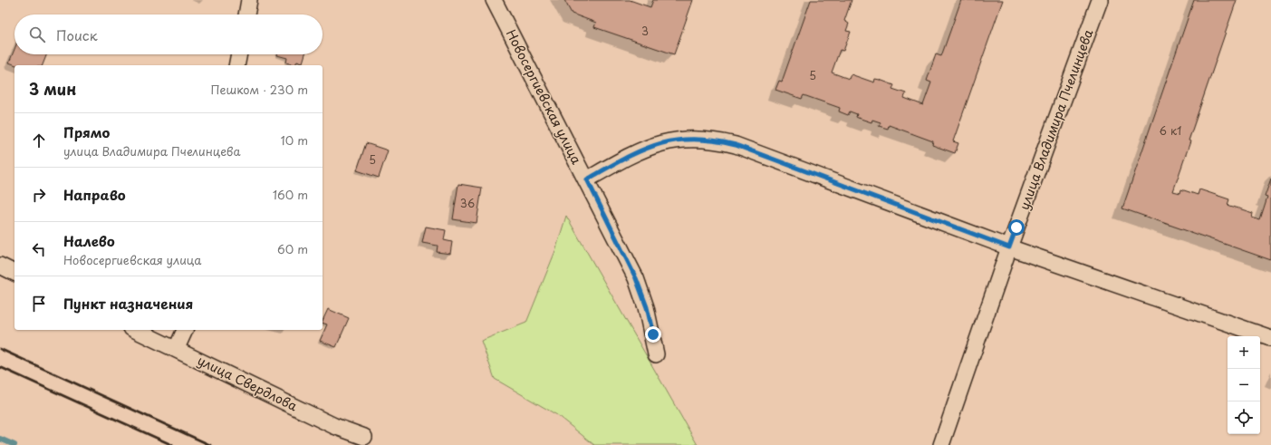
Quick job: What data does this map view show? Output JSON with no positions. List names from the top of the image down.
{
  "streets": {
    "street": ["Новосергиевская улица", "улица Владимира Пчелинцева", "улица Свердлова"]
  },
  "house_numbers": [
    "3",
    "5",
    "6 к1",
    "5",
    "36"
  ],
  "page": {
    "search": "Поиск",
    "heading": ["3 мин", "Пешком · 230 m"],
    "list": [
      ["Прямо", "улица Владимира Пчелинцева", "10 m"],
      ["Направо", "160 m"],
      ["Налево", "Новосергиевская улица", "60 m"],
      "Пункт назначения"
    ],
    "map_buttons": ["+", "−"]
  }
}
